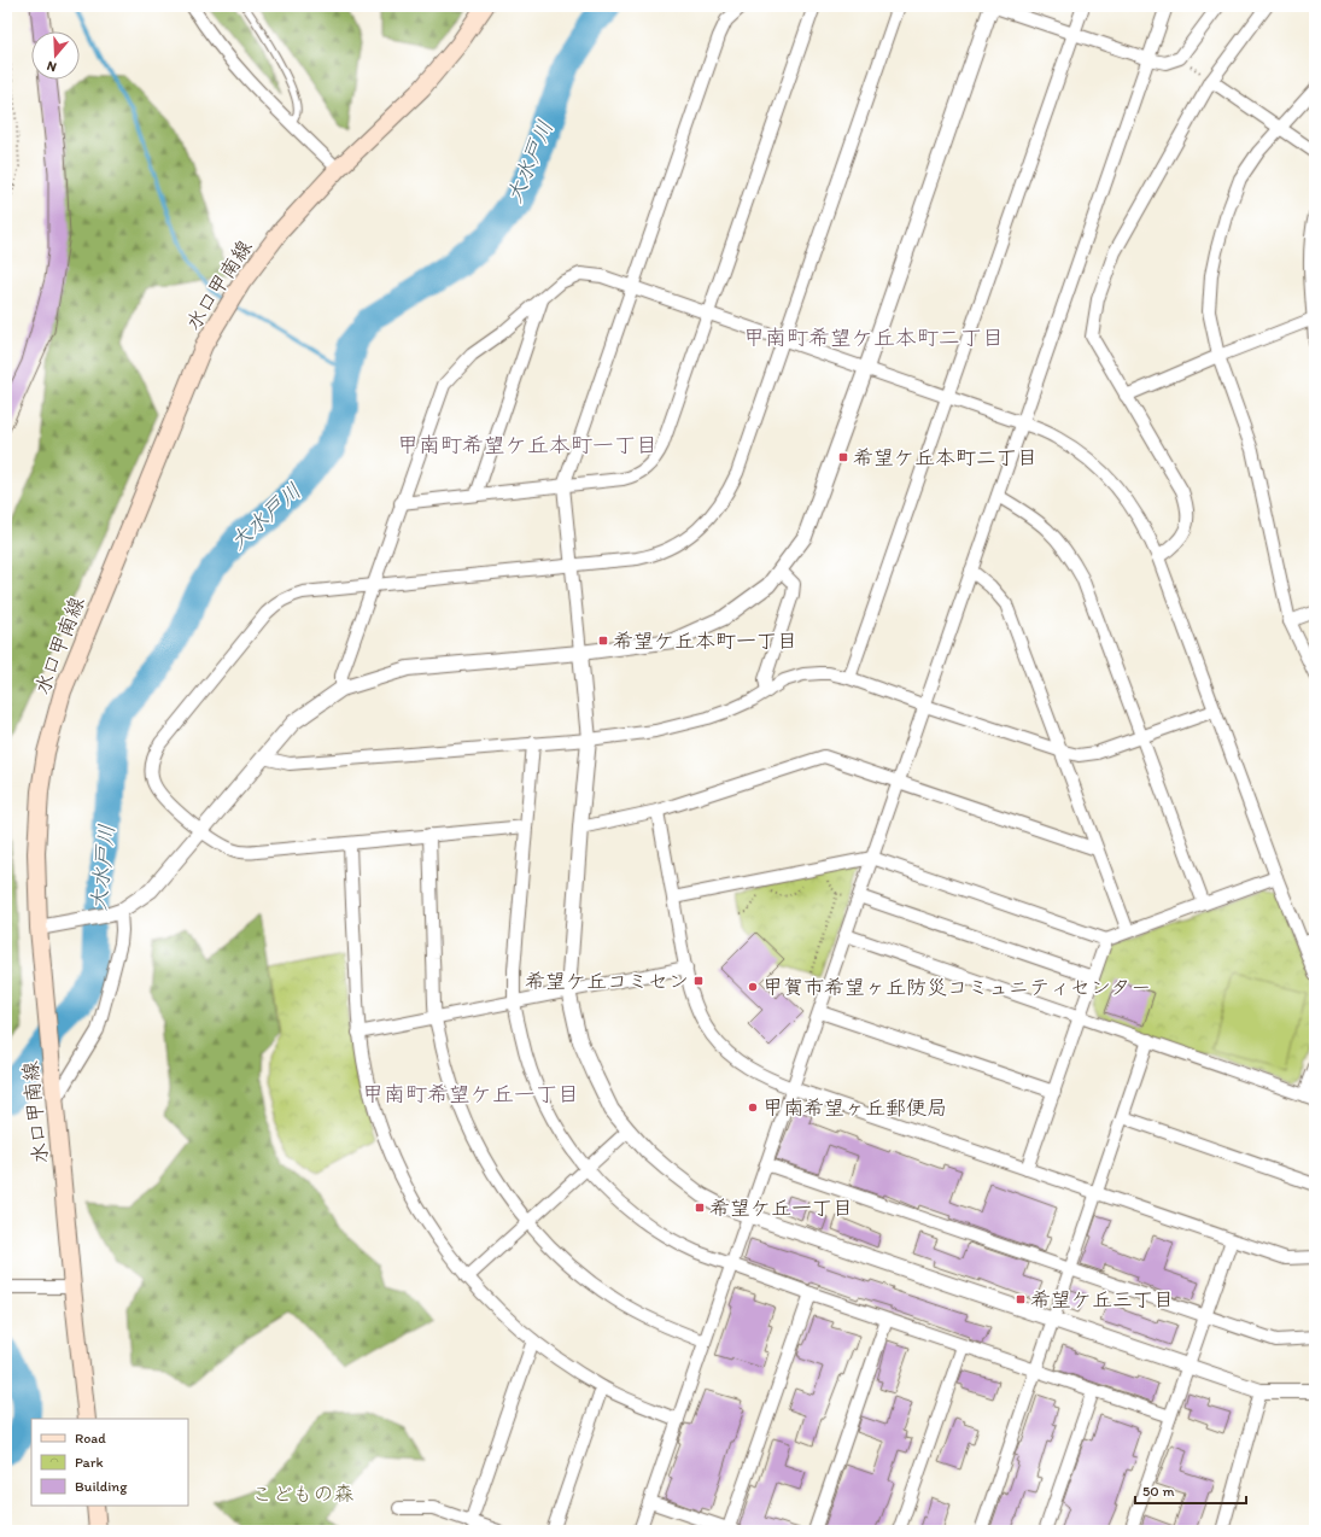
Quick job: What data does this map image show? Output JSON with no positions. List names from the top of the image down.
{
  "streets": {
    "main road": ["水口甲南線"]
  },
  "districts": ["甲南町希望ケ丘本町二丁目", "甲南町希望ケ丘本町一丁目", "甲南町希望ケ丘一丁目"],
  "water": ["大水戸川"],
  "parks": ["こどもの森"],
  "places": {
    "transit": [
      "希望ケ丘本町二丁目",
      "希望ケ丘本町一丁目",
      "希望ケ丘コミセン",
      "希望ケ丘一丁目",
      "希望ケ丘三丁目"
    ],
    "other": ["甲賀市希望ヶ丘防災コミュニティセンター", "甲南希望ヶ丘郵便局"]
  },
  "legend": ["Road", "Park", "Building"],
  "scale_bar": "50 m",
  "north": "bottom"
}
